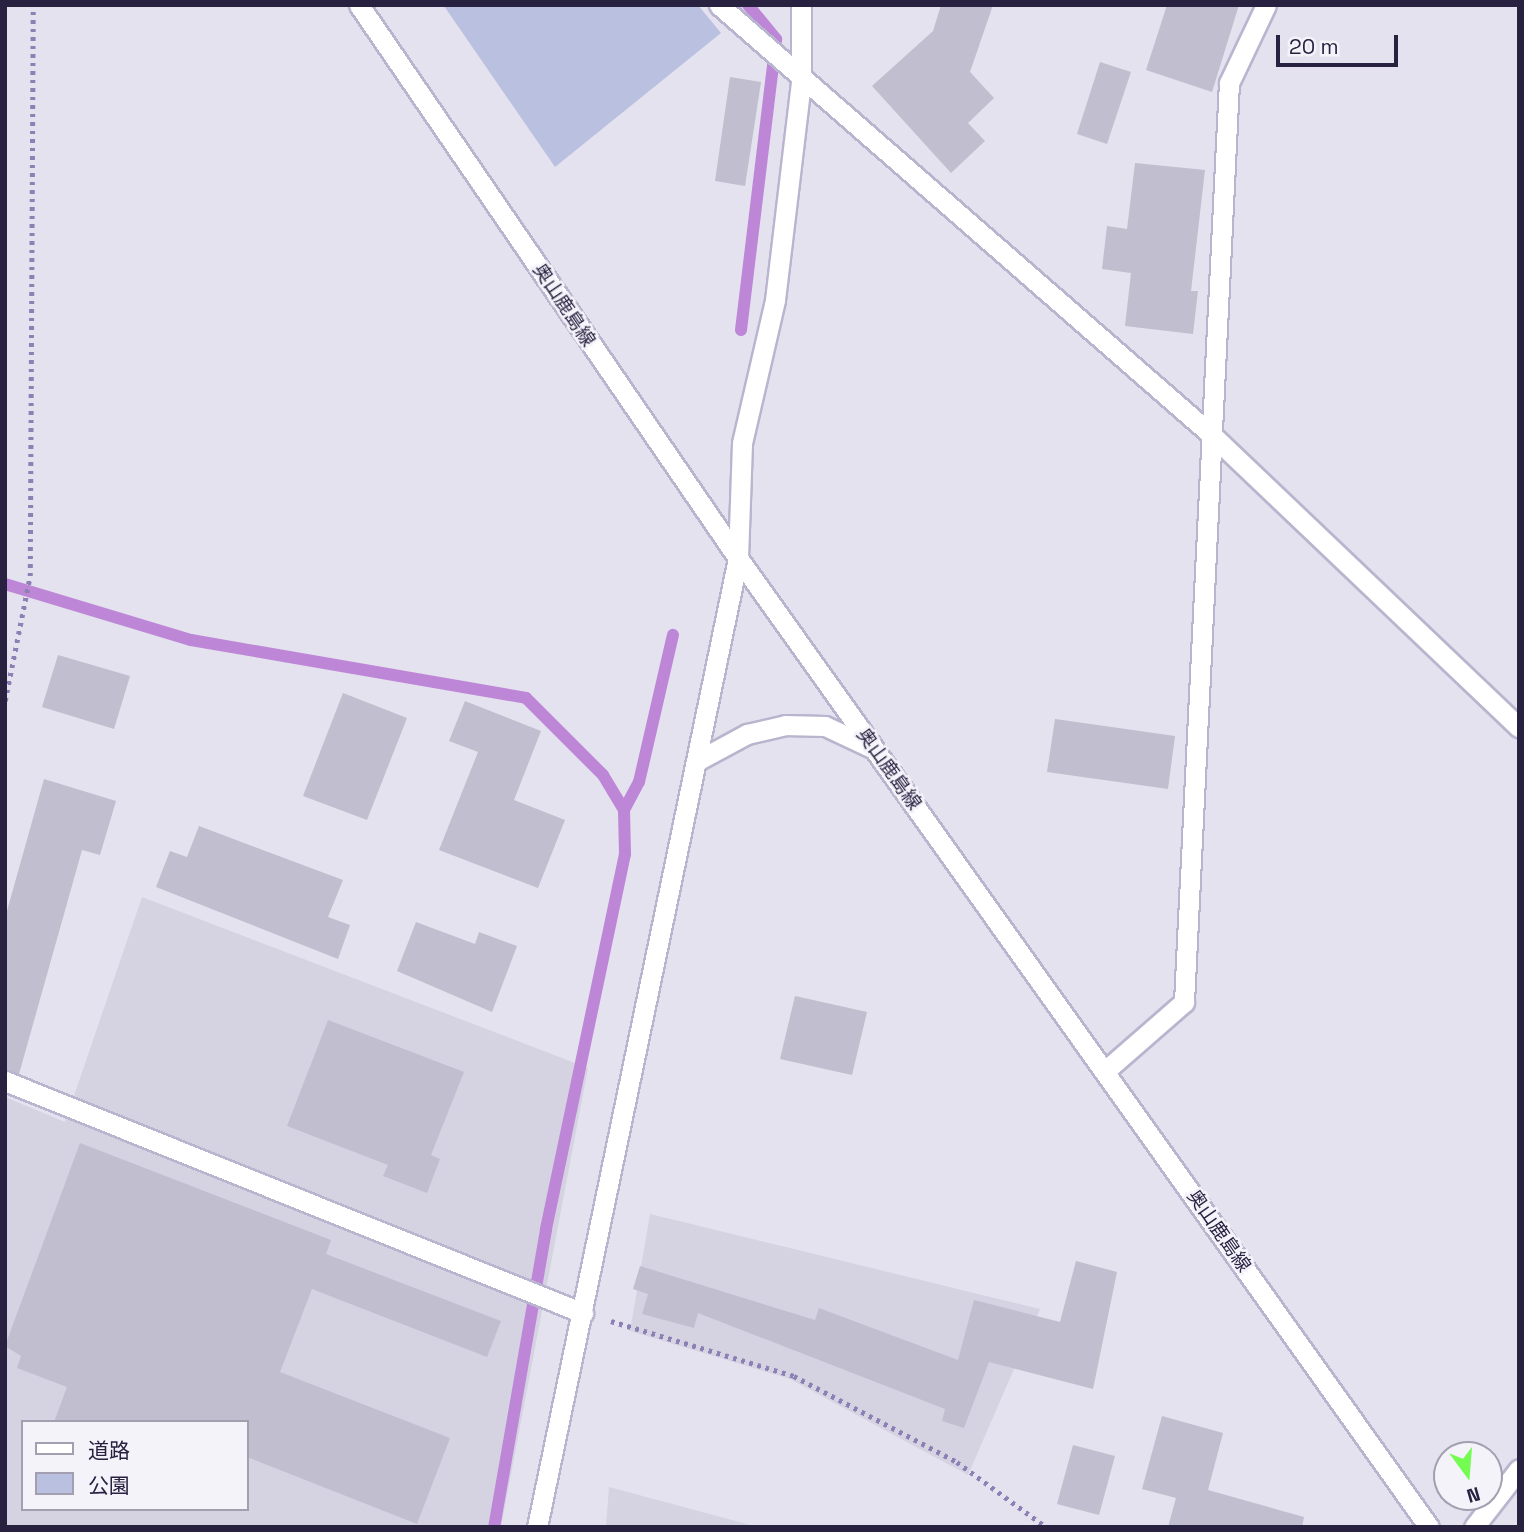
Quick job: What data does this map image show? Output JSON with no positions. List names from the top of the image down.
{
  "streets": {
    "street": ["奥山鹿島線"]
  },
  "legend": ["道路", "公園"],
  "scale_bar": "20 m",
  "north": "bottom"
}
